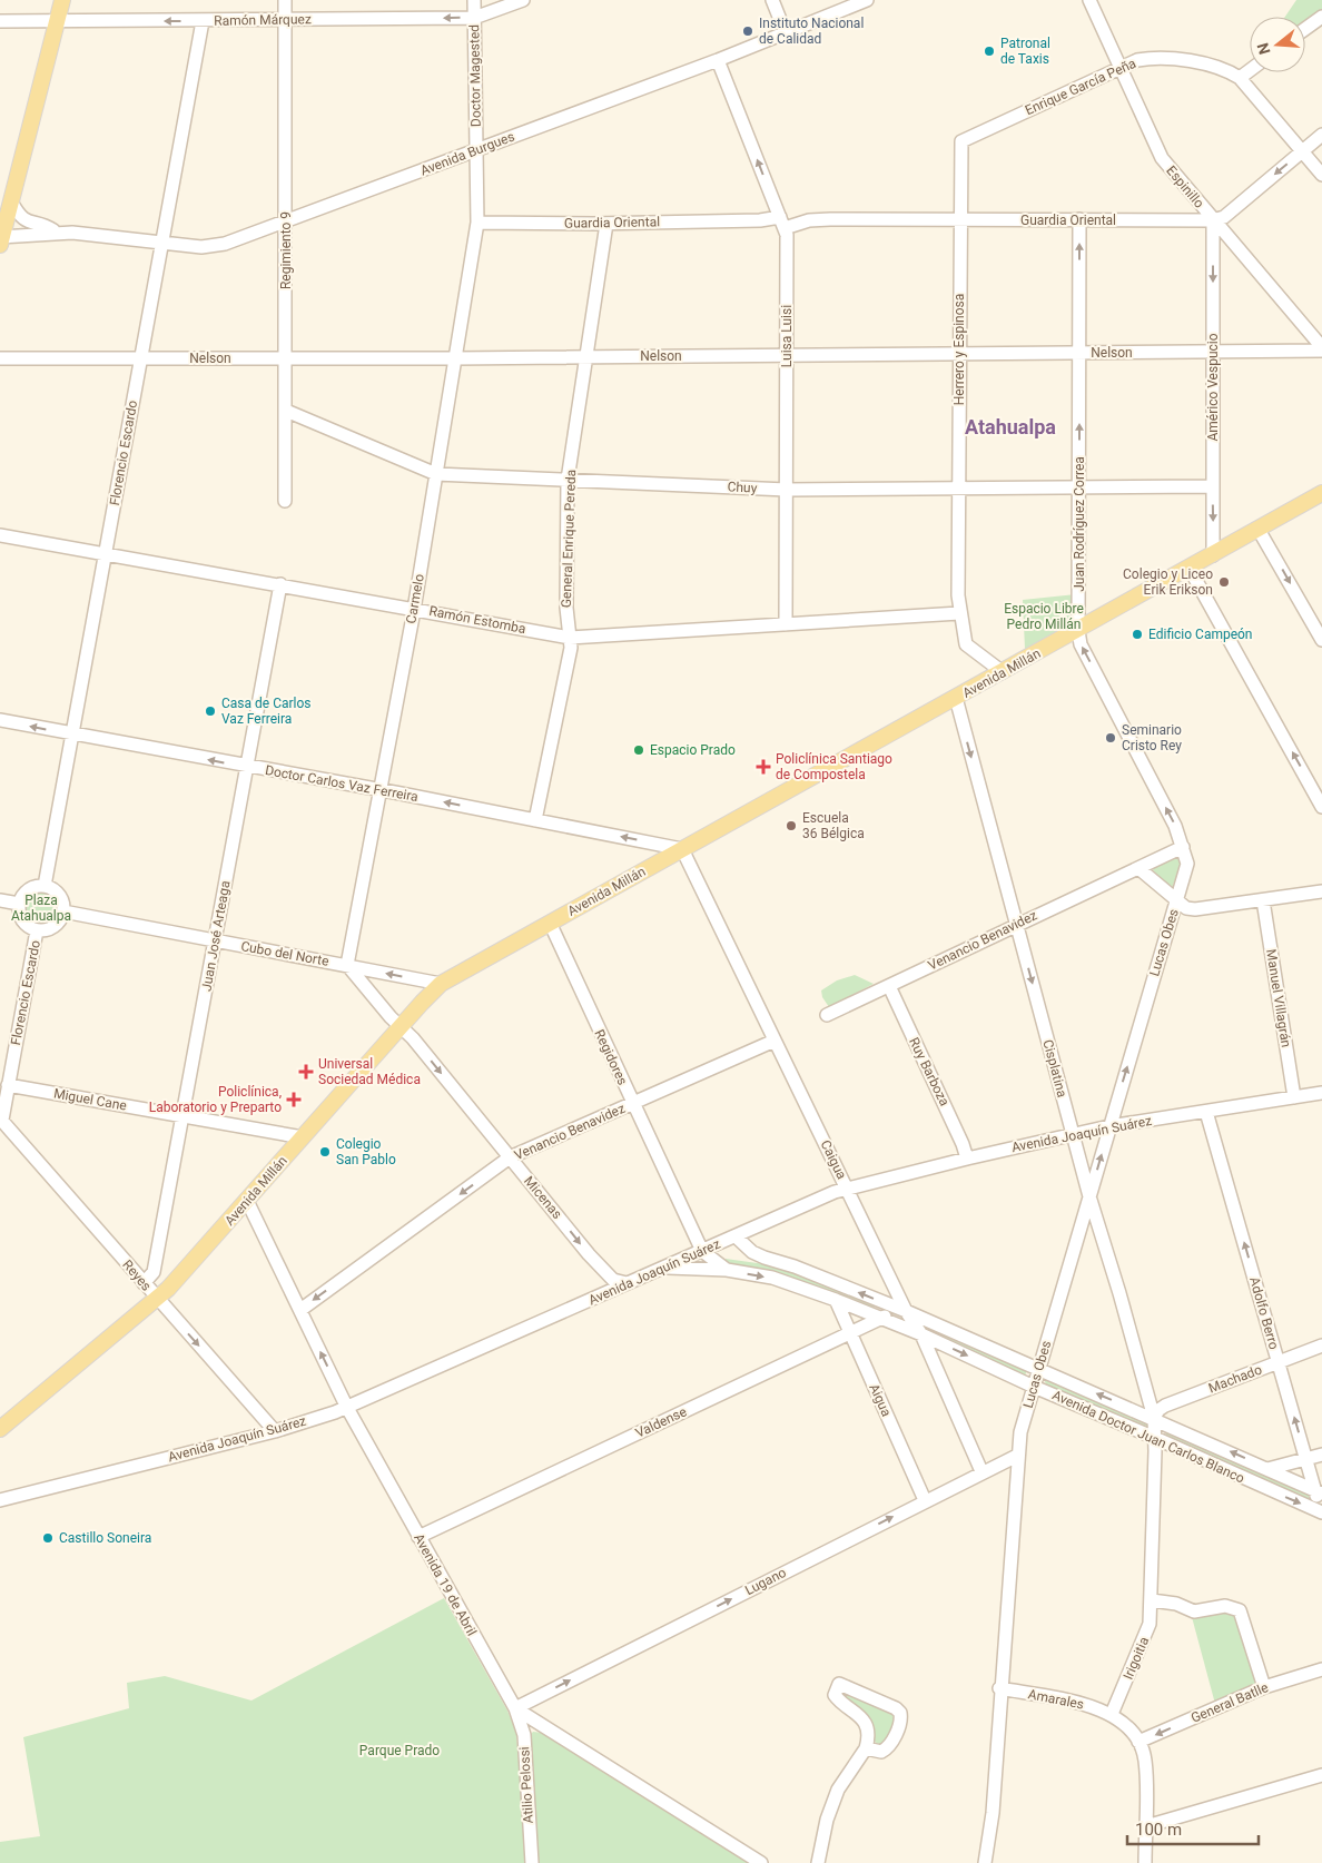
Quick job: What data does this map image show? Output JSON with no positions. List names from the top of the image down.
{
  "streets": {
    "main road": ["Avenida Millán"],
    "street": [
      "Ramón Márquez",
      "Doctor Magested",
      "Enrique García Peña",
      "Avenida Burgues",
      "Espinillo",
      "Guardia Oriental",
      "Regimiento 9",
      "Luisa Luisi",
      "Herrero y Espinosa",
      "Nelson",
      "Américo Vespucio",
      "Florencio Escardo",
      "Chuy",
      "Juan Rodríguez Correa",
      "General Enrique Pereda",
      "Carmelo",
      "Ramón Estomba",
      "Doctor Carlos Vaz Ferreira",
      "Juan José Arteaga",
      "Venancio Benavidez",
      "Lucas Obes",
      "Cubo del Norte",
      "Manuel Villagrán",
      "Regidores",
      "Cisplatina",
      "Ruy Barboza",
      "Miguel Cane",
      "Avenida Joaquín Suárez",
      "Caigua",
      "Micenas",
      "Reyes",
      "Adolfo Berro",
      "Machado",
      "Aigua",
      "Valdense",
      "Avenida Doctor Juan Carlos Blanco",
      "Lugano",
      "Avenida 19 de Abril",
      "Irigoitia",
      "Amarales",
      "General Batlle",
      "Atilio Pelossi"
    ]
  },
  "crossings": [
    ["Ramón Márquez", "Doctor Magested"],
    ["Ramón Márquez", "Regimiento 9"],
    ["Ramón Márquez", "Florencio Escardo"],
    ["Doctor Magested", "Avenida Burgues"],
    ["Doctor Magested", "Carmelo"],
    ["Enrique García Peña", "Espinillo"],
    ["Enrique García Peña", "Herrero y Espinosa"],
    ["Avenida Burgues", "Regimiento 9"],
    ["Avenida Burgues", "Luisa Luisi"],
    ["Avenida Burgues", "Florencio Escardo"],
    ["Avenida Burgues", "Carmelo"],
    ["Espinillo", "Guardia Oriental"],
    ["Espinillo", "Nelson"],
    ["Espinillo", "Américo Vespucio"],
    ["Guardia Oriental", "Luisa Luisi"],
    ["Guardia Oriental", "Herrero y Espinosa"],
    ["Guardia Oriental", "Américo Vespucio"],
    ["Guardia Oriental", "Juan Rodríguez Correa"],
    ["Guardia Oriental", "General Enrique Pereda"],
    ["Guardia Oriental", "Carmelo"],
    ["Regimiento 9", "Nelson"],
    ["Regimiento 9", "Chuy"],
    ["Luisa Luisi", "Nelson"],
    ["Luisa Luisi", "Chuy"],
    ["Luisa Luisi", "Ramón Estomba"],
    ["Herrero y Espinosa", "Nelson"],
    ["Herrero y Espinosa", "Chuy"],
    ["Herrero y Espinosa", "Ramón Estomba"],
    ["Herrero y Espinosa", "Avenida Millán"],
    ["Nelson", "Américo Vespucio"],
    ["Nelson", "Florencio Escardo"],
    ["Nelson", "Juan Rodríguez Correa"],
    ["Nelson", "General Enrique Pereda"],
    ["Nelson", "Carmelo"],
    ["Américo Vespucio", "Chuy"],
    ["Américo Vespucio", "Avenida Millán"],
    ["Florencio Escardo", "Ramón Estomba"],
    ["Florencio Escardo", "Doctor Carlos Vaz Ferreira"],
    ["Florencio Escardo", "Cubo del Norte"],
    ["Florencio Escardo", "Miguel Cane"],
    ["Florencio Escardo", "Reyes"],
    ["Chuy", "Juan Rodríguez Correa"],
    ["Chuy", "General Enrique Pereda"],
    ["Chuy", "Carmelo"],
    ["Juan Rodríguez Correa", "Avenida Millán"],
    ["Juan Rodríguez Correa", "Venancio Benavidez"],
    ["Juan Rodríguez Correa", "Lucas Obes"],
    ["General Enrique Pereda", "Ramón Estomba"],
    ["General Enrique Pereda", "Doctor Carlos Vaz Ferreira"],
    ["Carmelo", "Ramón Estomba"],
    ["Carmelo", "Doctor Carlos Vaz Ferreira"],
    ["Carmelo", "Cubo del Norte"],
    ["Ramón Estomba", "Juan José Arteaga"],
    ["Avenida Millán", "Doctor Carlos Vaz Ferreira"],
    ["Avenida Millán", "Cubo del Norte"],
    ["Avenida Millán", "Regidores"],
    ["Avenida Millán", "Cisplatina"],
    ["Avenida Millán", "Miguel Cane"],
    ["Avenida Millán", "Caigua"],
    ["Avenida Millán", "Micenas"],
    ["Avenida Millán", "Reyes"],
    ["Avenida Millán", "Avenida 19 de Abril"],
    ["Doctor Carlos Vaz Ferreira", "Juan José Arteaga"],
    ["Doctor Carlos Vaz Ferreira", "Caigua"],
    ["Juan José Arteaga", "Cubo del Norte"],
    ["Juan José Arteaga", "Miguel Cane"],
    ["Juan José Arteaga", "Reyes"],
    ["Venancio Benavidez", "Regidores"],
    ["Venancio Benavidez", "Cisplatina"],
    ["Venancio Benavidez", "Ruy Barboza"],
    ["Venancio Benavidez", "Caigua"],
    ["Venancio Benavidez", "Micenas"],
    ["Venancio Benavidez", "Avenida 19 de Abril"],
    ["Lucas Obes", "Cisplatina"],
    ["Lucas Obes", "Avenida Joaquín Suárez"],
    ["Lucas Obes", "Avenida Doctor Juan Carlos Blanco"],
    ["Lucas Obes", "Lugano"],
    ["Lucas Obes", "Amarales"],
    ["Manuel Villagrán", "Avenida Joaquín Suárez"],
    ["Regidores", "Avenida Joaquín Suárez"],
    ["Regidores", "Avenida Doctor Juan Carlos Blanco"],
    ["Cisplatina", "Avenida Joaquín Suárez"],
    ["Cisplatina", "Machado"],
    ["Cisplatina", "Avenida Doctor Juan Carlos Blanco"],
    ["Cisplatina", "Irigoitia"],
    ["Ruy Barboza", "Avenida Joaquín Suárez"],
    ["Avenida Joaquín Suárez", "Caigua"],
    ["Avenida Joaquín Suárez", "Micenas"],
    ["Avenida Joaquín Suárez", "Reyes"],
    ["Avenida Joaquín Suárez", "Adolfo Berro"],
    ["Avenida Joaquín Suárez", "Avenida Doctor Juan Carlos Blanco"],
    ["Avenida Joaquín Suárez", "Avenida 19 de Abril"],
    ["Caigua", "Valdense"],
    ["Caigua", "Avenida Doctor Juan Carlos Blanco"],
    ["Caigua", "Lugano"],
    ["Adolfo Berro", "Machado"],
    ["Adolfo Berro", "Avenida Doctor Juan Carlos Blanco"],
    ["Machado", "Avenida Doctor Juan Carlos Blanco"],
    ["Aigua", "Valdense"],
    ["Aigua", "Avenida Doctor Juan Carlos Blanco"],
    ["Aigua", "Lugano"],
    ["Valdense", "Avenida Doctor Juan Carlos Blanco"],
    ["Valdense", "Avenida 19 de Abril"],
    ["Avenida Doctor Juan Carlos Blanco", "Irigoitia"],
    ["Lugano", "Avenida 19 de Abril"],
    ["Lugano", "Atilio Pelossi"],
    ["Avenida 19 de Abril", "Atilio Pelossi"],
    ["Irigoitia", "Amarales"]
  ],
  "one_way": [
    "Ramón Márquez",
    "Américo Vespucio",
    "Juan Rodríguez Correa",
    "Doctor Carlos Vaz Ferreira",
    "Cisplatina",
    "Micenas",
    "Reyes",
    "Adolfo Berro",
    "Lugano"
  ],
  "districts": ["Atahualpa"],
  "parks": ["Espacio Libre Pedro Millán", "Plaza Atahualpa", "Parque Prado"],
  "places": {
    "other": [
      "Instituto Nacional de Calidad",
      "Patronal de Taxis",
      "Colegio y Liceo Erik Erikson",
      "Edificio Campeón",
      "Casa de Carlos Vaz Ferreira",
      "Seminario Cristo Rey",
      "Espacio Prado",
      "Escuela 36 Bélgica",
      "Colegio San Pablo",
      "Castillo Soneira"
    ],
    "health": ["Policlínica Santiago de Compostela", "Universal Sociedad Médica", "Policlínica, Laboratorio y Preparto"]
  },
  "scale_bar": "100 m",
  "north": "left"
}
